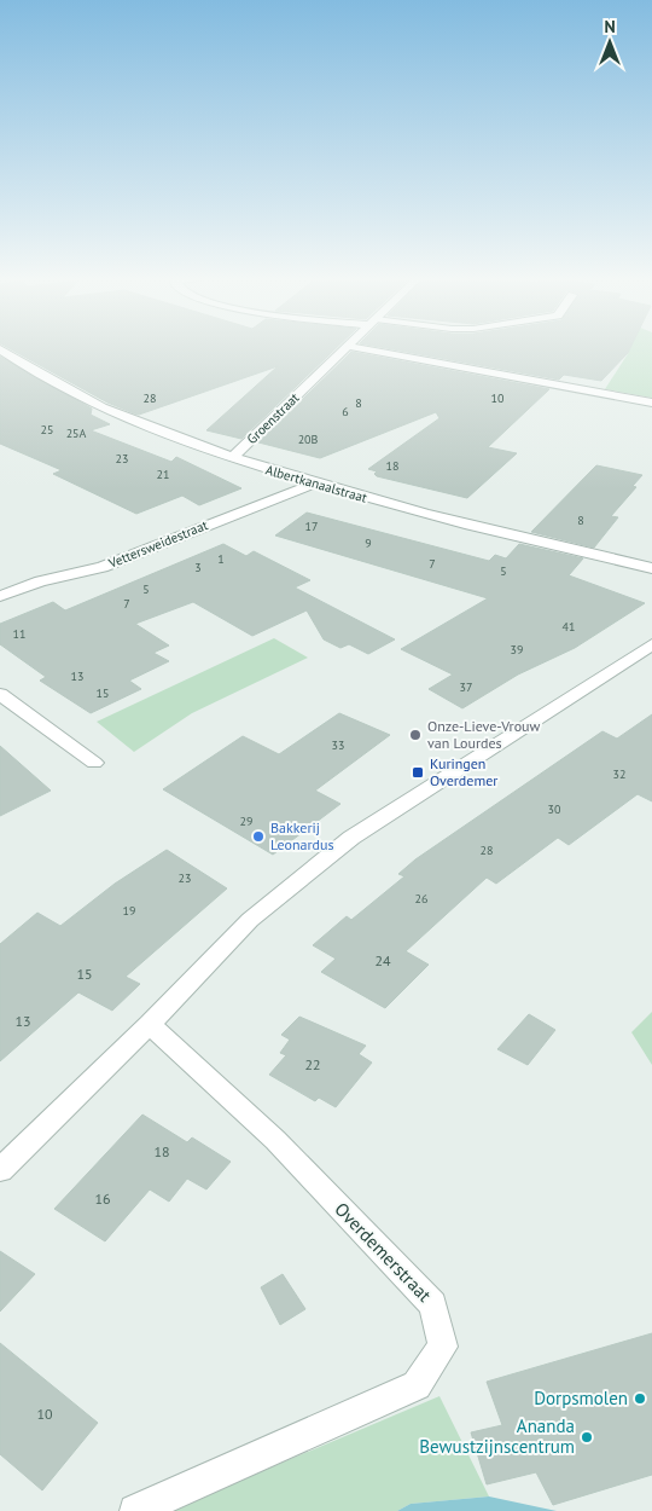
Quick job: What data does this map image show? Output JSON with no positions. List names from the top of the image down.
{
  "streets": {
    "street": [
      "Groenstraat",
      "Albertkanaalstraat",
      "Vettersweidestraat",
      "Overdemerstraat"
    ]
  },
  "crossings": [
    ["Groenstraat", "Albertkanaalstraat"],
    ["Albertkanaalstraat", "Vettersweidestraat"]
  ],
  "places": {
    "other": [
      "Onze-Lieve-Vrouw van Lourdes",
      "Bakkerij Leonardus",
      "Dorpsmolen",
      "Ananda Bewustzijnscentrum"
    ],
    "transit": ["Kuringen Overdemer"]
  },
  "house_numbers": [
    "28",
    "10",
    "8",
    "6",
    "25",
    "25A",
    "20B",
    "23",
    "18",
    "21",
    "8",
    "17",
    "9",
    "1",
    "7",
    "3",
    "5",
    "5",
    "7",
    "41",
    "11",
    "39",
    "13",
    "37",
    "15",
    "33",
    "32",
    "30",
    "29",
    "28",
    "23",
    "26",
    "19",
    "24",
    "15",
    "13",
    "22",
    "18",
    "16",
    "10"
  ],
  "north": "top"
}
